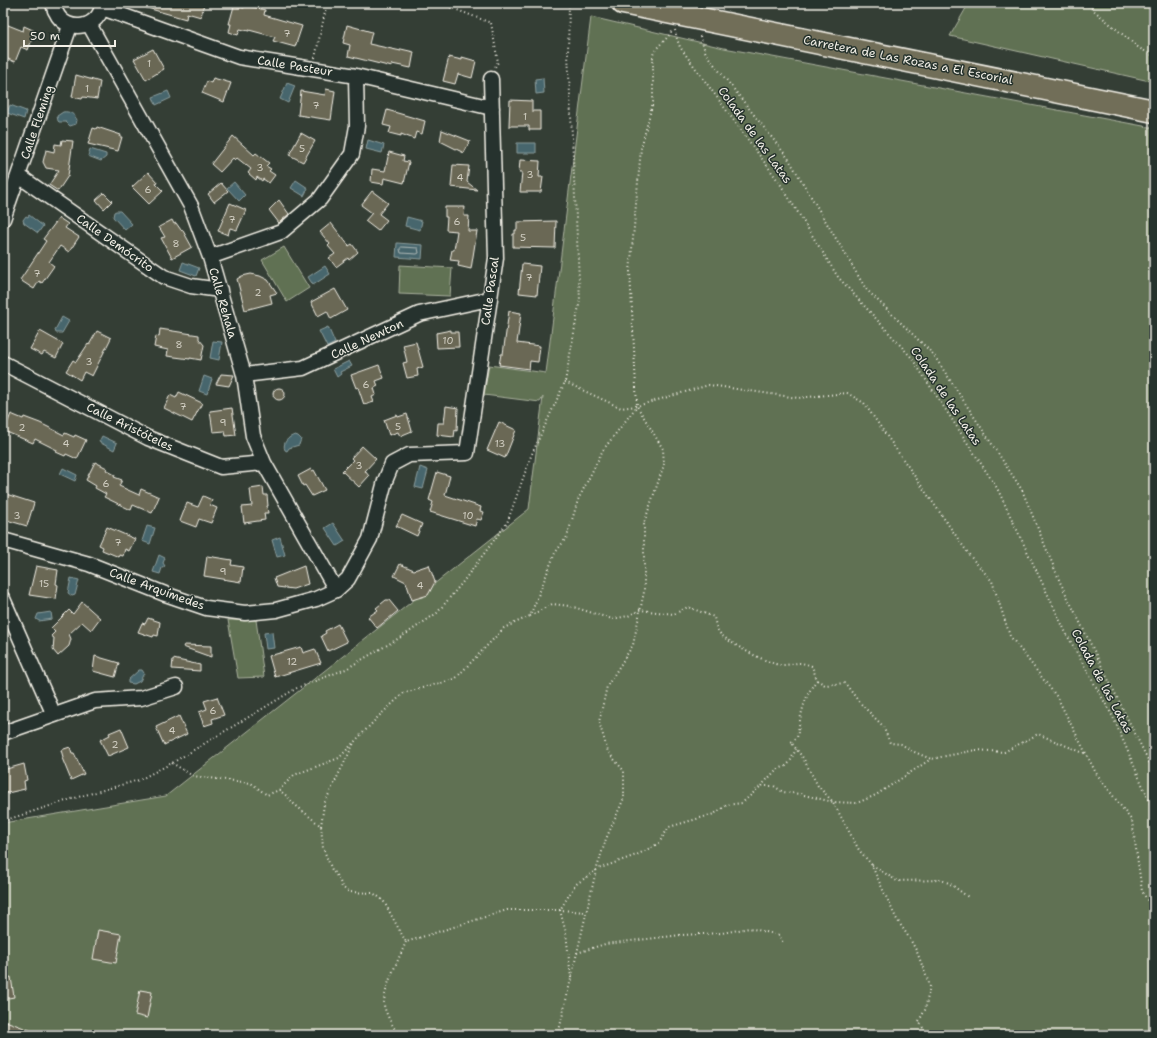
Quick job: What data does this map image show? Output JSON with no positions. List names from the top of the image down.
{
  "streets": {
    "highway": ["Carretera de Las Rozas a El Escorial"],
    "street": [
      "Calle Pasteur",
      "Calle Fleming",
      "Calle Demócrito",
      "Calle Pascal",
      "Calle Rehala",
      "Calle Newton",
      "Calle Aristóteles",
      "Calle Arquímedes"
    ],
    "path": ["Colada de las Latas"]
  },
  "crossings": [
    ["Carretera de Las Rozas a El Escorial", "Colada de las Latas"],
    ["Calle Pasteur", "Calle Pascal"],
    ["Calle Fleming", "Calle Demócrito"],
    ["Calle Demócrito", "Calle Rehala"],
    ["Calle Pascal", "Calle Rehala"],
    ["Calle Pascal", "Calle Newton"],
    ["Calle Pascal", "Calle Arquímedes"],
    ["Calle Rehala", "Calle Newton"],
    ["Calle Rehala", "Calle Aristóteles"],
    ["Calle Rehala", "Calle Arquímedes"]
  ],
  "house_numbers": [
    "7",
    "1",
    "1",
    "7",
    "1",
    "5",
    "3",
    "3",
    "4",
    "6",
    "7",
    "6",
    "5",
    "8",
    "7",
    "7",
    "2",
    "10",
    "8",
    "3",
    "6",
    "7",
    "9",
    "5",
    "2",
    "4",
    "13",
    "3",
    "6",
    "3",
    "10",
    "7",
    "9",
    "15",
    "4",
    "12",
    "6",
    "4",
    "2"
  ],
  "scale_bar": "50 m"
}
